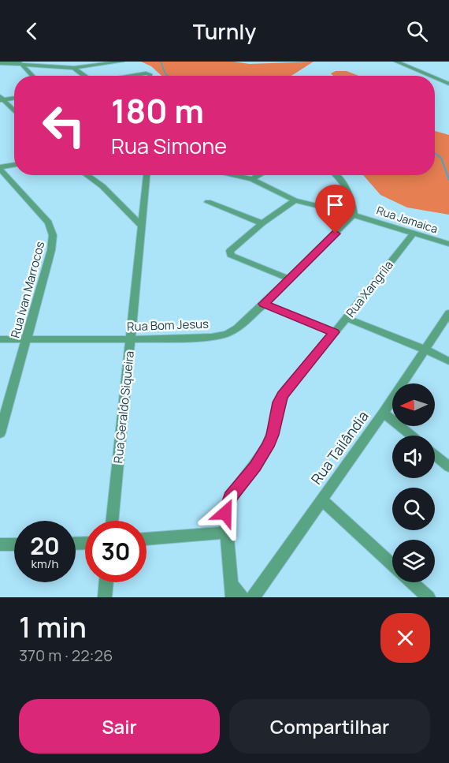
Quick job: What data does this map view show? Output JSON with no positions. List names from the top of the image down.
{
  "streets": {
    "street": [
      "Rua Jamaica",
      "Rua Xangrila",
      "Rua Ivan Marrocos",
      "Rua Bom Jesus",
      "Rua Geraldo Siqueira",
      "Rua Tailândia"
    ]
  },
  "crossings": [
    ["Rua Jamaica", "Rua Xangrila"],
    ["Rua Jamaica", "Rua Bom Jesus"],
    ["Rua Ivan Marrocos", "Rua Bom Jesus"],
    ["Rua Bom Jesus", "Rua Geraldo Siqueira"]
  ],
  "north": "left",
  "page": {
    "header": "Turnly",
    "turn": ["180 m", "Rua Simone"],
    "speed": "20 km/h",
    "limit": "30",
    "heading": ["1 min", "370 m · 22:26"],
    "buttons": ["Sair", "Compartilhar"]
  }
}
